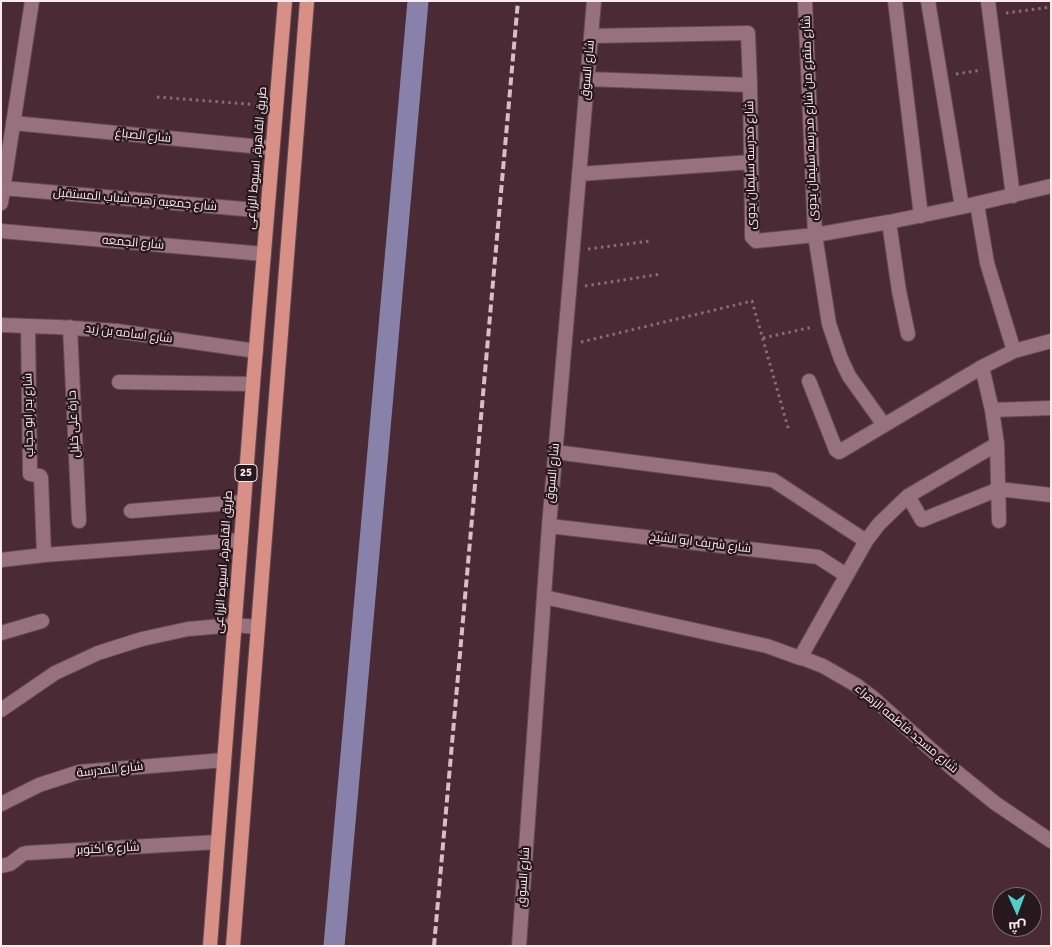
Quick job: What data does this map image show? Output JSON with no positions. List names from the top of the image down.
{
  "streets": {
    "highway": ["طريق القاهرة, اسيوط الزراعى", "25"],
    "street": [
      "شارع السوق",
      "شارع متفرع من شارع مدرسه سليمان بدوى",
      "شارع الصباغ",
      "شارع مدرسه سليمان بدوى",
      "شارع جمعيه زهره شباب المستقبل",
      "شارع الجمعه",
      "شارع اسامه بن زيد",
      "شارع بدر ابو حجاب",
      "حارة على خليل",
      "شارع شريف ابو الشيخ",
      "شارع مسجد فاطمه الزهراء",
      "شارع المدرسة",
      "شارع 6 اكتوبر"
    ]
  },
  "crossings": [
    ["شارع السوق", "شارع مدرسه سليمان بدوى"],
    ["شارع السوق", "شارع شريف ابو الشيخ"],
    ["شارع السوق", "شارع مسجد فاطمه الزهراء"],
    ["شارع متفرع من شارع مدرسه سليمان بدوى", "شارع مدرسه سليمان بدوى"],
    ["شارع الصباغ", "طريق القاهرة, اسيوط الزراعى"],
    ["طريق القاهرة, اسيوط الزراعى", "شارع جمعيه زهره شباب المستقبل"],
    ["طريق القاهرة, اسيوط الزراعى", "شارع الجمعه"],
    ["طريق القاهرة, اسيوط الزراعى", "شارع اسامه بن زيد"],
    ["طريق القاهرة, اسيوط الزراعى", "شارع المدرسة"],
    ["طريق القاهرة, اسيوط الزراعى", "شارع 6 اكتوبر"],
    ["شارع اسامه بن زيد", "شارع بدر ابو حجاب"],
    ["شارع اسامه بن زيد", "حارة على خليل"]
  ],
  "north": "bottom"
}
